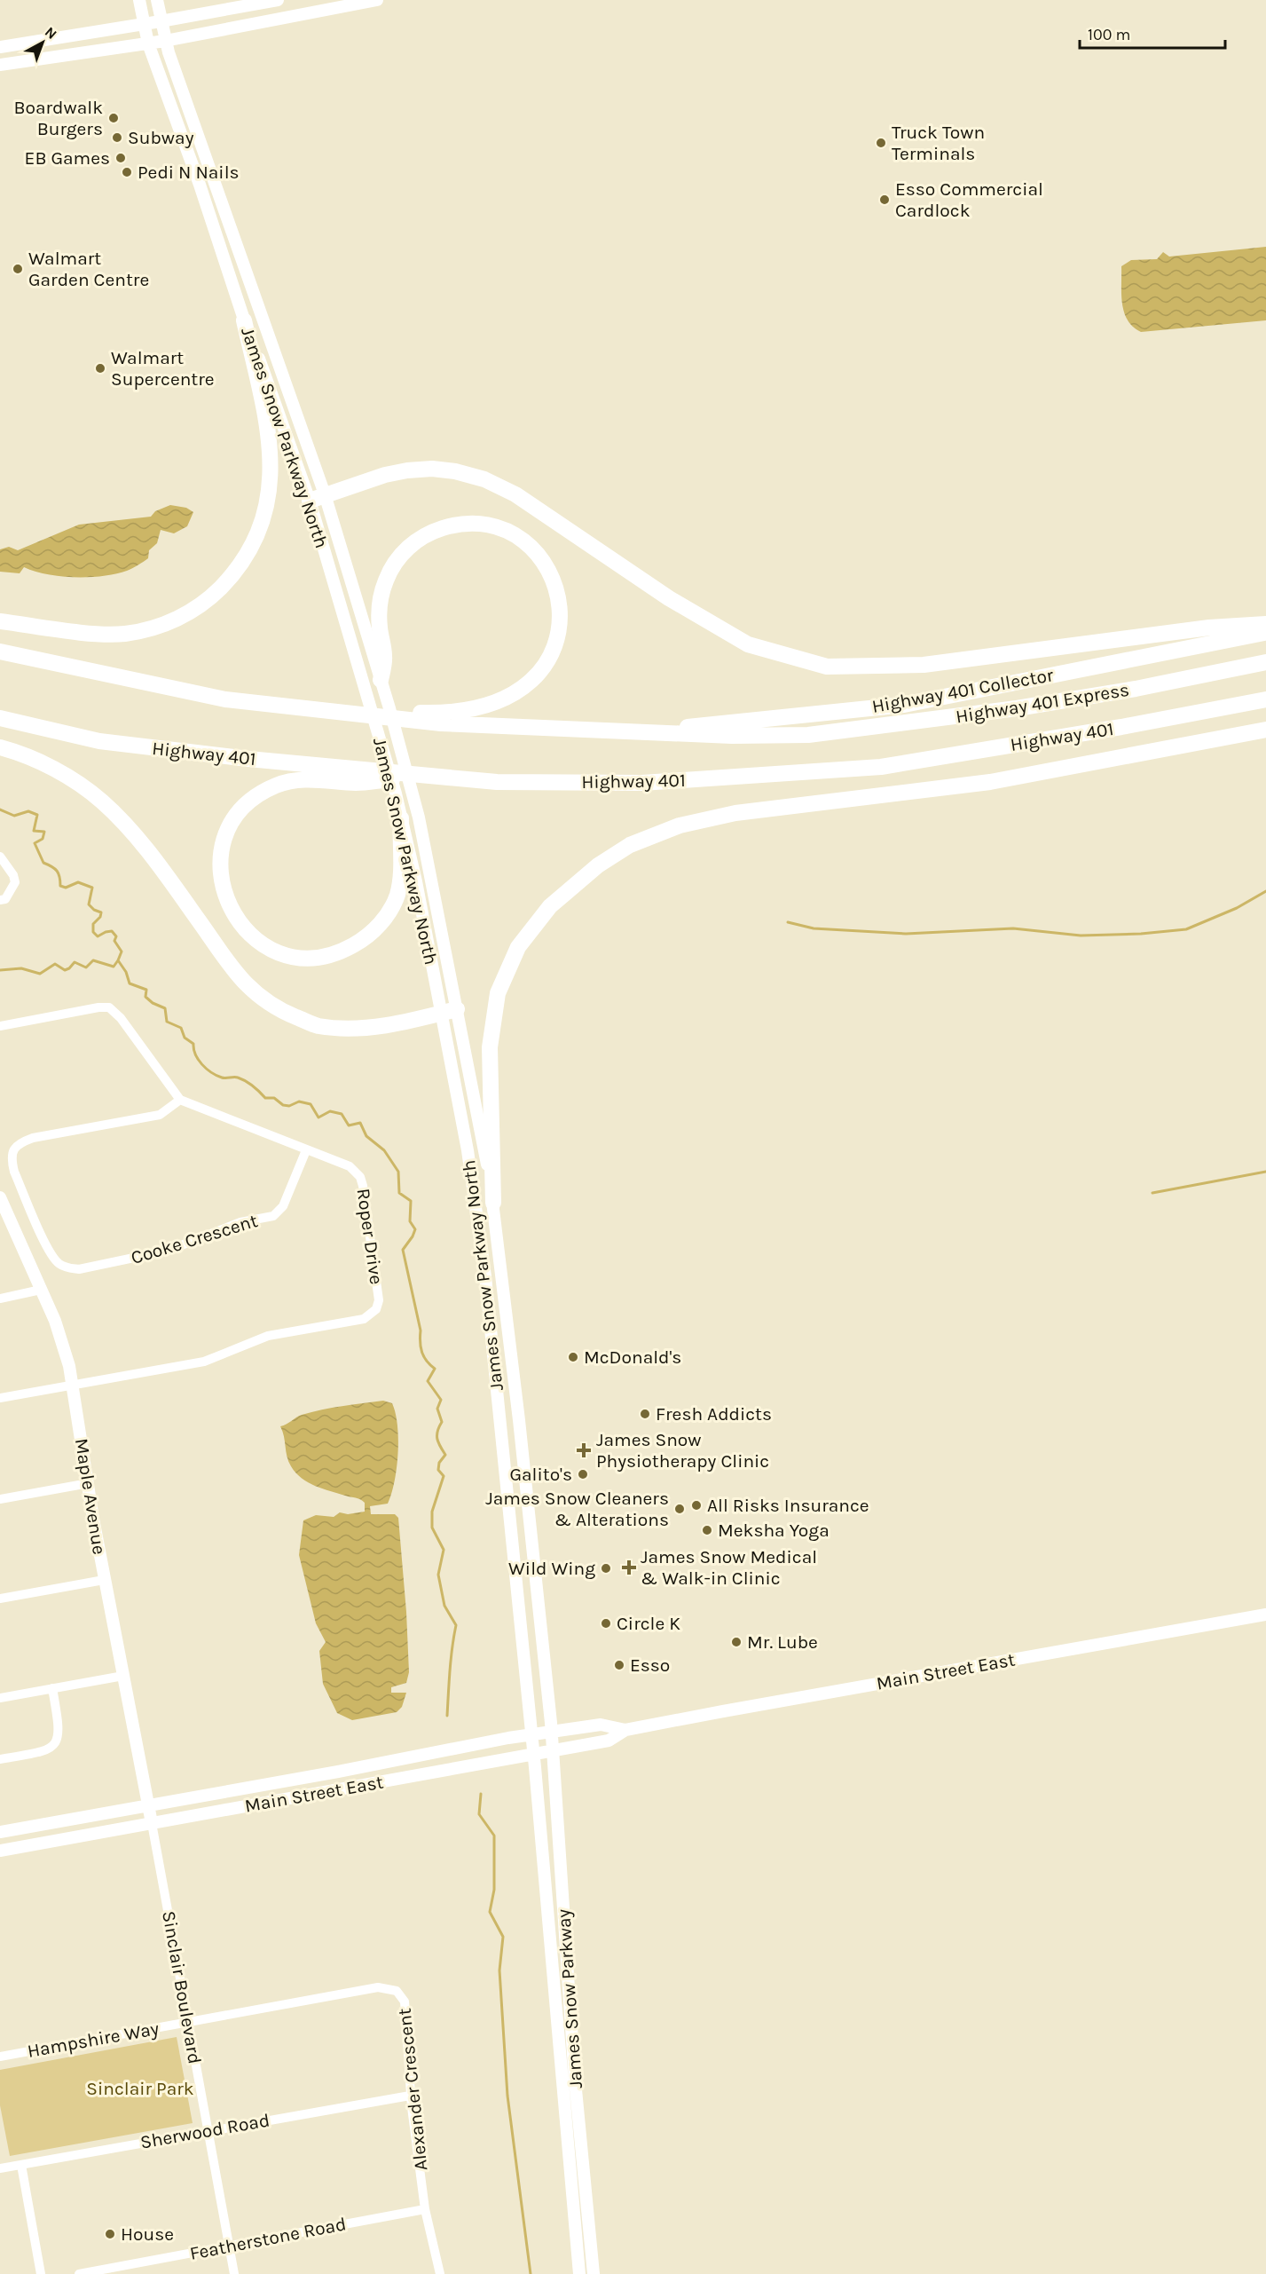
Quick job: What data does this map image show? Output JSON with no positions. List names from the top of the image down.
{
  "streets": {
    "highway": ["Highway 401 Collector", "Highway 401 Express", "Highway 401"],
    "main road": [
      "James Snow Parkway North",
      "Maple Avenue",
      "Main Street East",
      "James Snow Parkway"
    ],
    "street": [
      "Roper Drive",
      "Cooke Crescent",
      "Sinclair Boulevard",
      "Hampshire Way",
      "Alexander Crescent",
      "Sherwood Road",
      "Featherstone Road"
    ]
  },
  "crossings": [
    ["James Snow Parkway North", "Main Street East"],
    ["James Snow Parkway North", "James Snow Parkway"],
    ["Highway 401 Collector", "Highway 401 Express"],
    ["Roper Drive", "Cooke Crescent"],
    ["Roper Drive", "Maple Avenue"],
    ["Maple Avenue", "Main Street East"],
    ["Maple Avenue", "Sinclair Boulevard"],
    ["Main Street East", "Sinclair Boulevard"],
    ["Main Street East", "James Snow Parkway"],
    ["Sinclair Boulevard", "Hampshire Way"],
    ["Sinclair Boulevard", "Alexander Crescent"],
    ["Sinclair Boulevard", "Sherwood Road"],
    ["Sinclair Boulevard", "Featherstone Road"],
    ["Hampshire Way", "Alexander Crescent"],
    ["Alexander Crescent", "Sherwood Road"],
    ["Alexander Crescent", "Featherstone Road"]
  ],
  "parks": ["Sinclair Park"],
  "places": {
    "other": [
      "Boardwalk Burgers",
      "Subway",
      "Truck Town Terminals",
      "EB Games",
      "Pedi N Nails",
      "Esso Commercial Cardlock",
      "Walmart Garden Centre",
      "Walmart Supercentre",
      "McDonald's",
      "Fresh Addicts",
      "Galito's",
      "All Risks Insurance",
      "James Snow Cleaners & Alterations",
      "Meksha Yoga",
      "Wild Wing",
      "Circle K",
      "Mr. Lube",
      "Esso",
      "House"
    ],
    "health": ["James Snow Physiotherapy Clinic", "James Snow Medical & Walk-in Clinic"]
  },
  "scale_bar": "100 m",
  "north": "top right"
}
